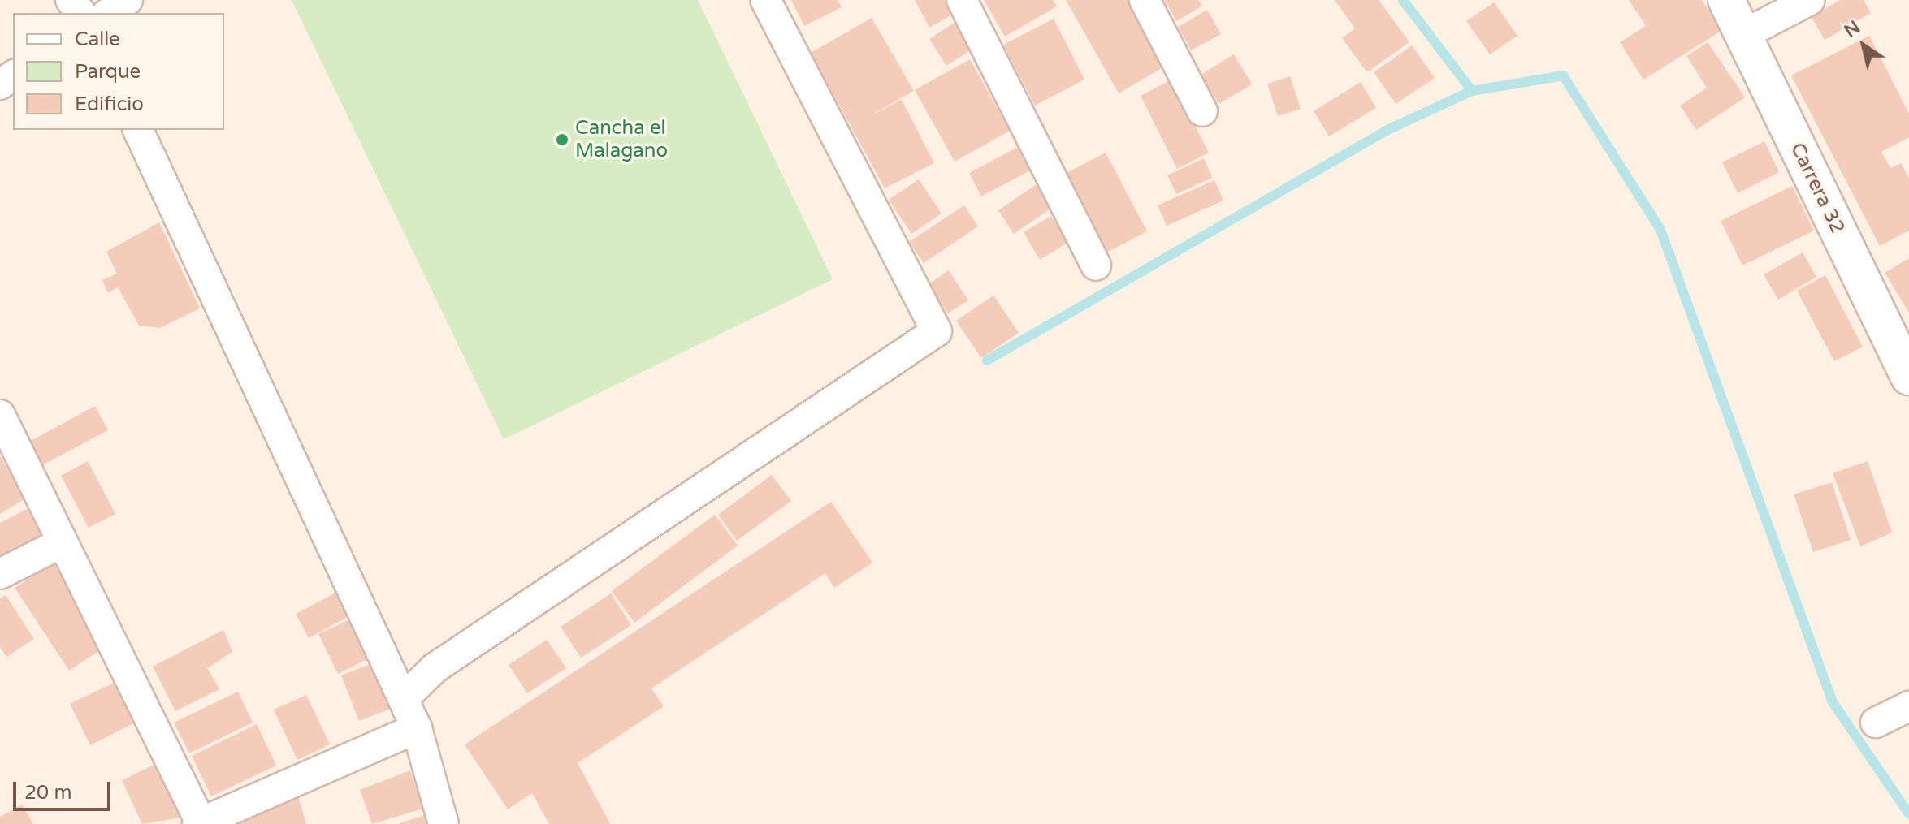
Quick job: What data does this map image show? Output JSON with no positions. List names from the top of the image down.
{
  "streets": {
    "main road": ["Carrera 32"]
  },
  "places": ["Cancha el Malagano"],
  "legend": ["Calle", "Parque", "Edificio"],
  "scale_bar": "20 m",
  "north": "top left"
}
